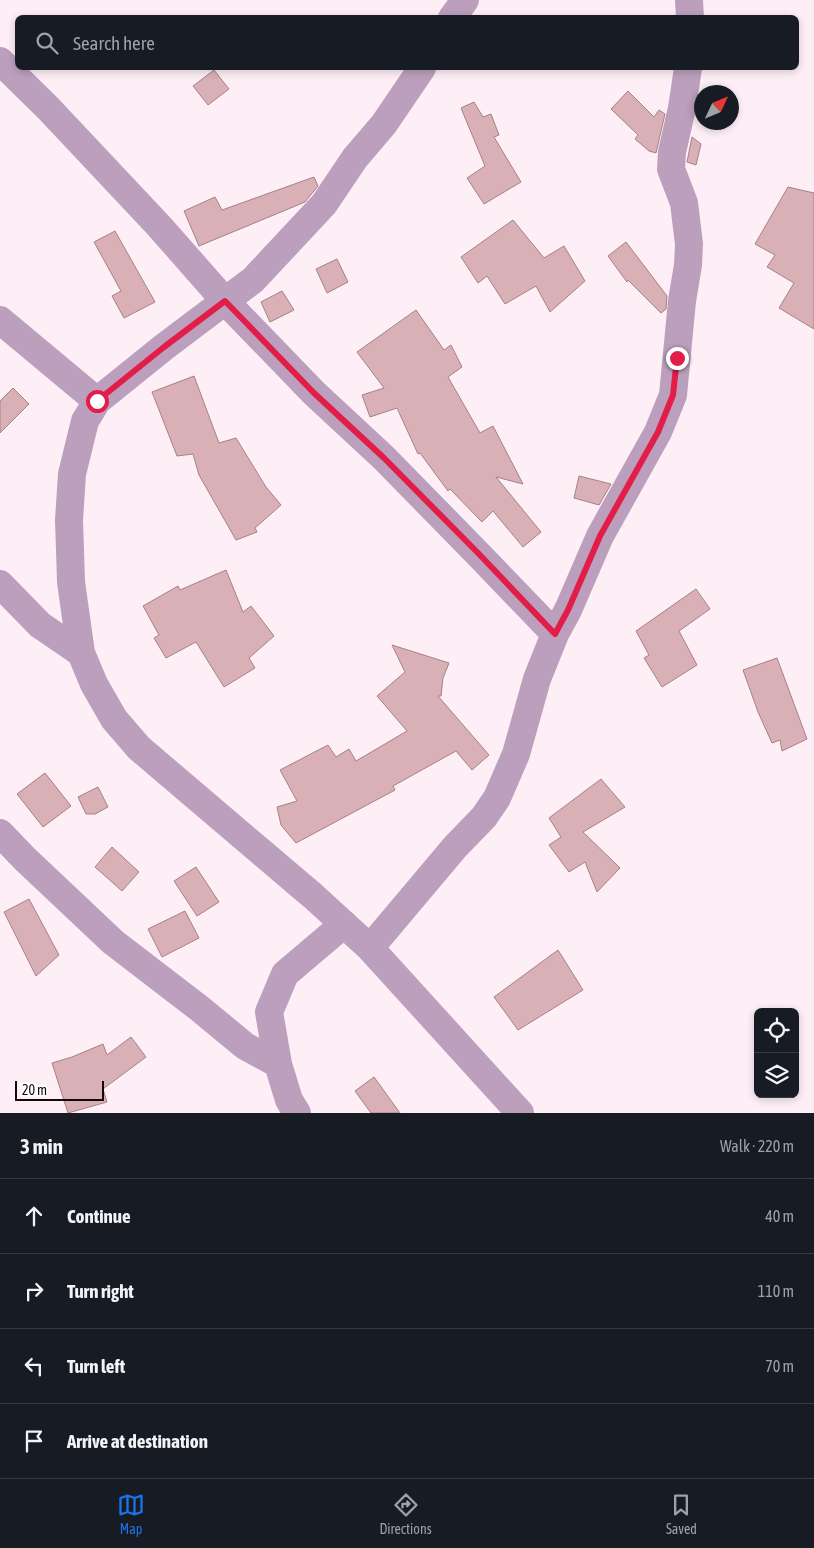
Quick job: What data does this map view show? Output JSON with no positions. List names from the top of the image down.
{
  "scale_bar": "20 m",
  "north": "top right",
  "page": {
    "search": "Search here",
    "scale": "20 m",
    "heading": ["3 min", "Walk · 220 m"],
    "list": [
      ["Continue", "40 m"],
      ["Turn right", "110 m"],
      ["Turn left", "70 m"],
      "Arrive at destination"
    ],
    "nav": ["Map", "Directions", "Saved"]
  }
}
